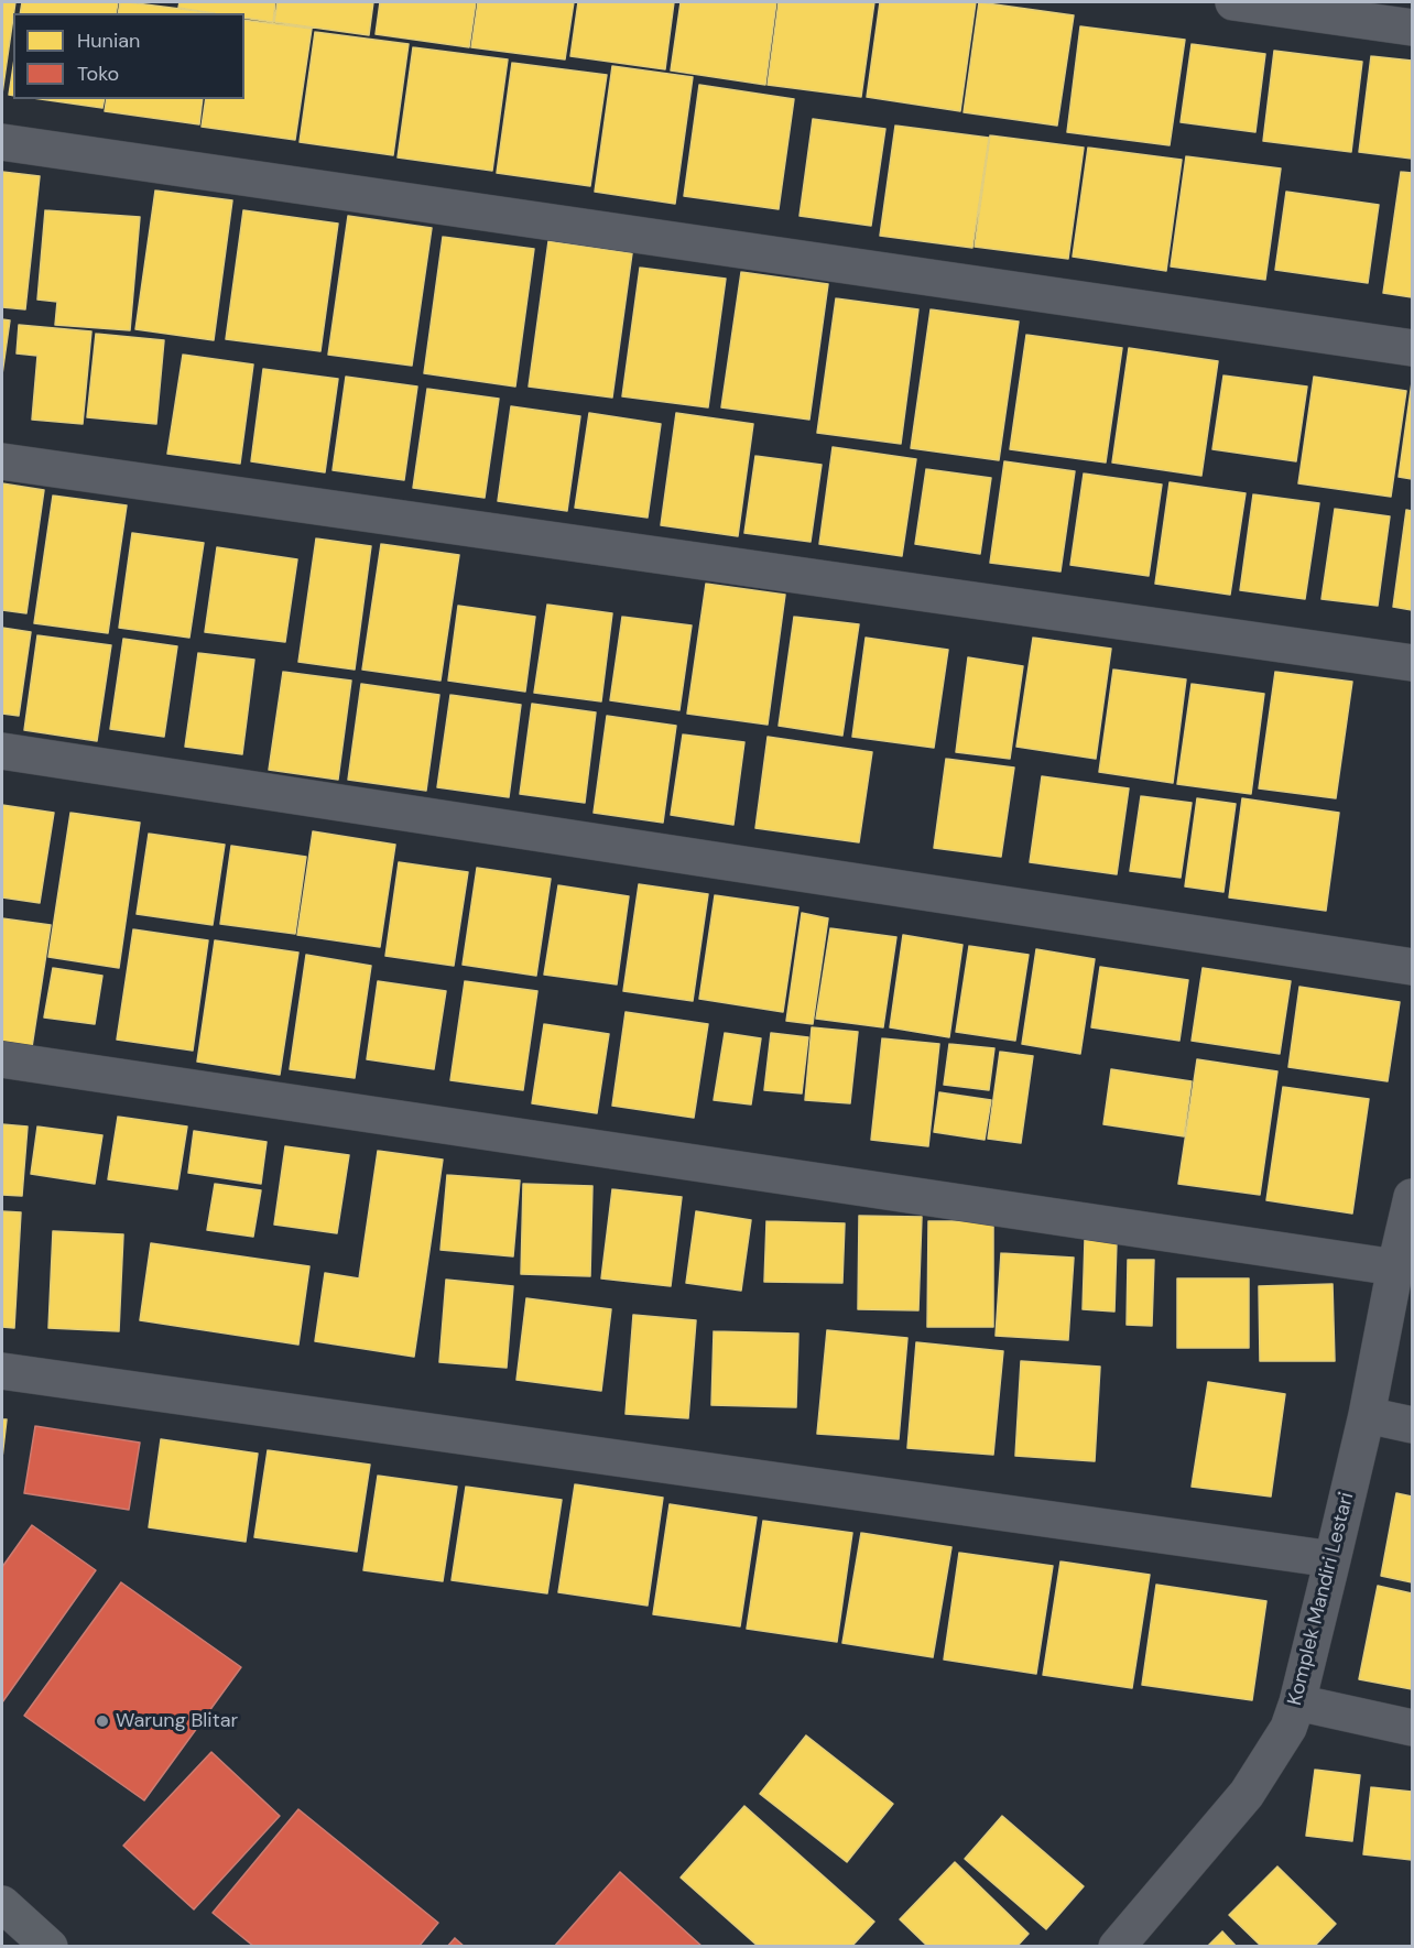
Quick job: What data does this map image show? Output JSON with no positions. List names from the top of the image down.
{
  "streets": {
    "street": ["Komplek Mandiri Lestari"]
  },
  "places": ["Warung Blitar"],
  "legend": ["Hunian", "Toko"]
}
